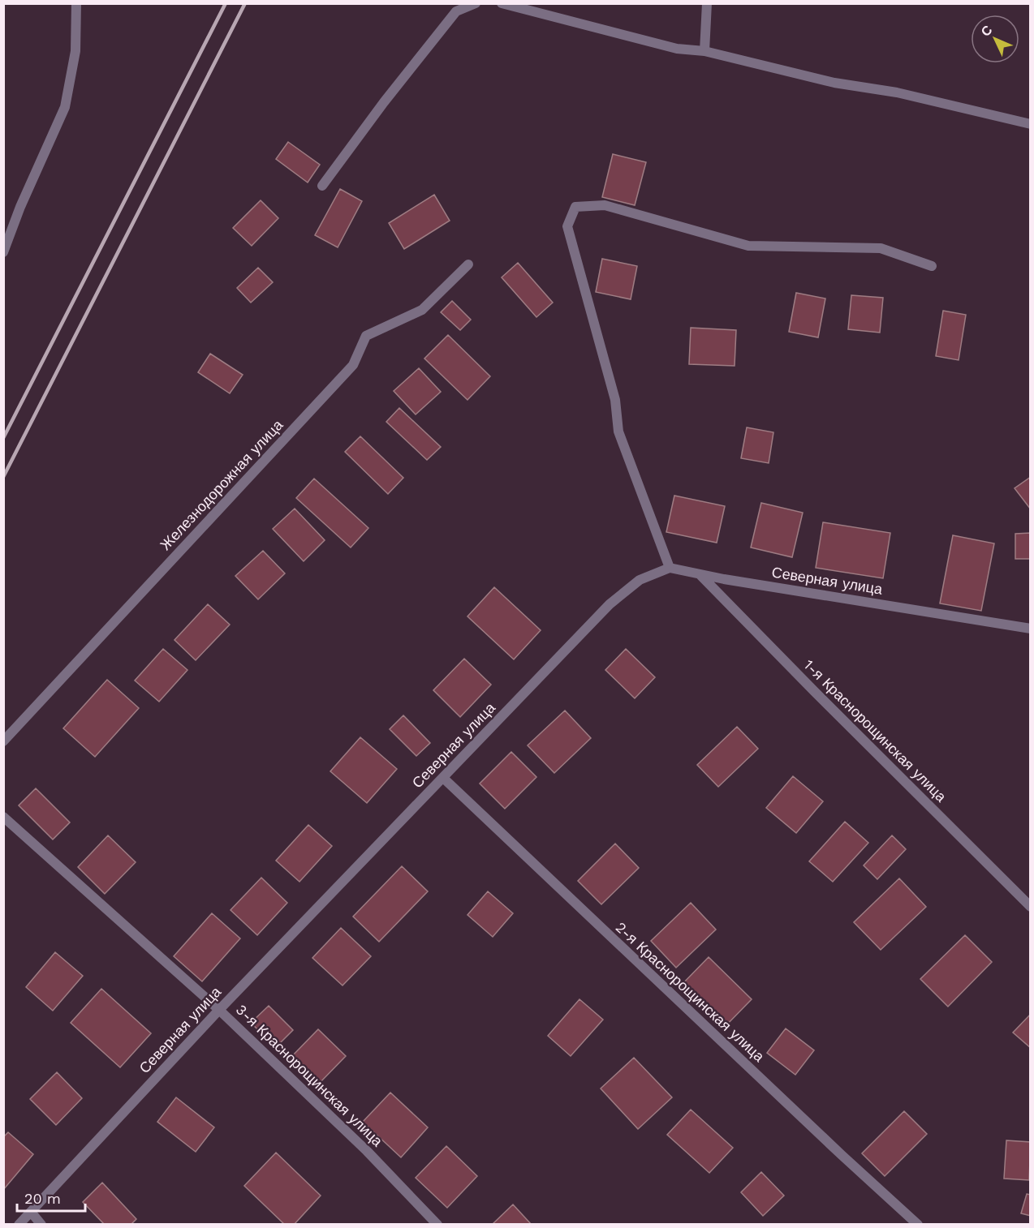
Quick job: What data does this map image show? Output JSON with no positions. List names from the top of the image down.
{
  "streets": {
    "street": [
      "Железнодорожная улица",
      "Северная улица",
      "1-я Краснорощинская улица",
      "2-я Краснорощинская улица",
      "3-я Краснорощинская улица"
    ]
  },
  "crossings": [
    ["Северная улица", "1-я Краснорощинская улица"],
    ["Северная улица", "2-я Краснорощинская улица"],
    ["Северная улица", "3-я Краснорощинская улица"]
  ],
  "scale_bar": "20 m",
  "north": "top left"
}
